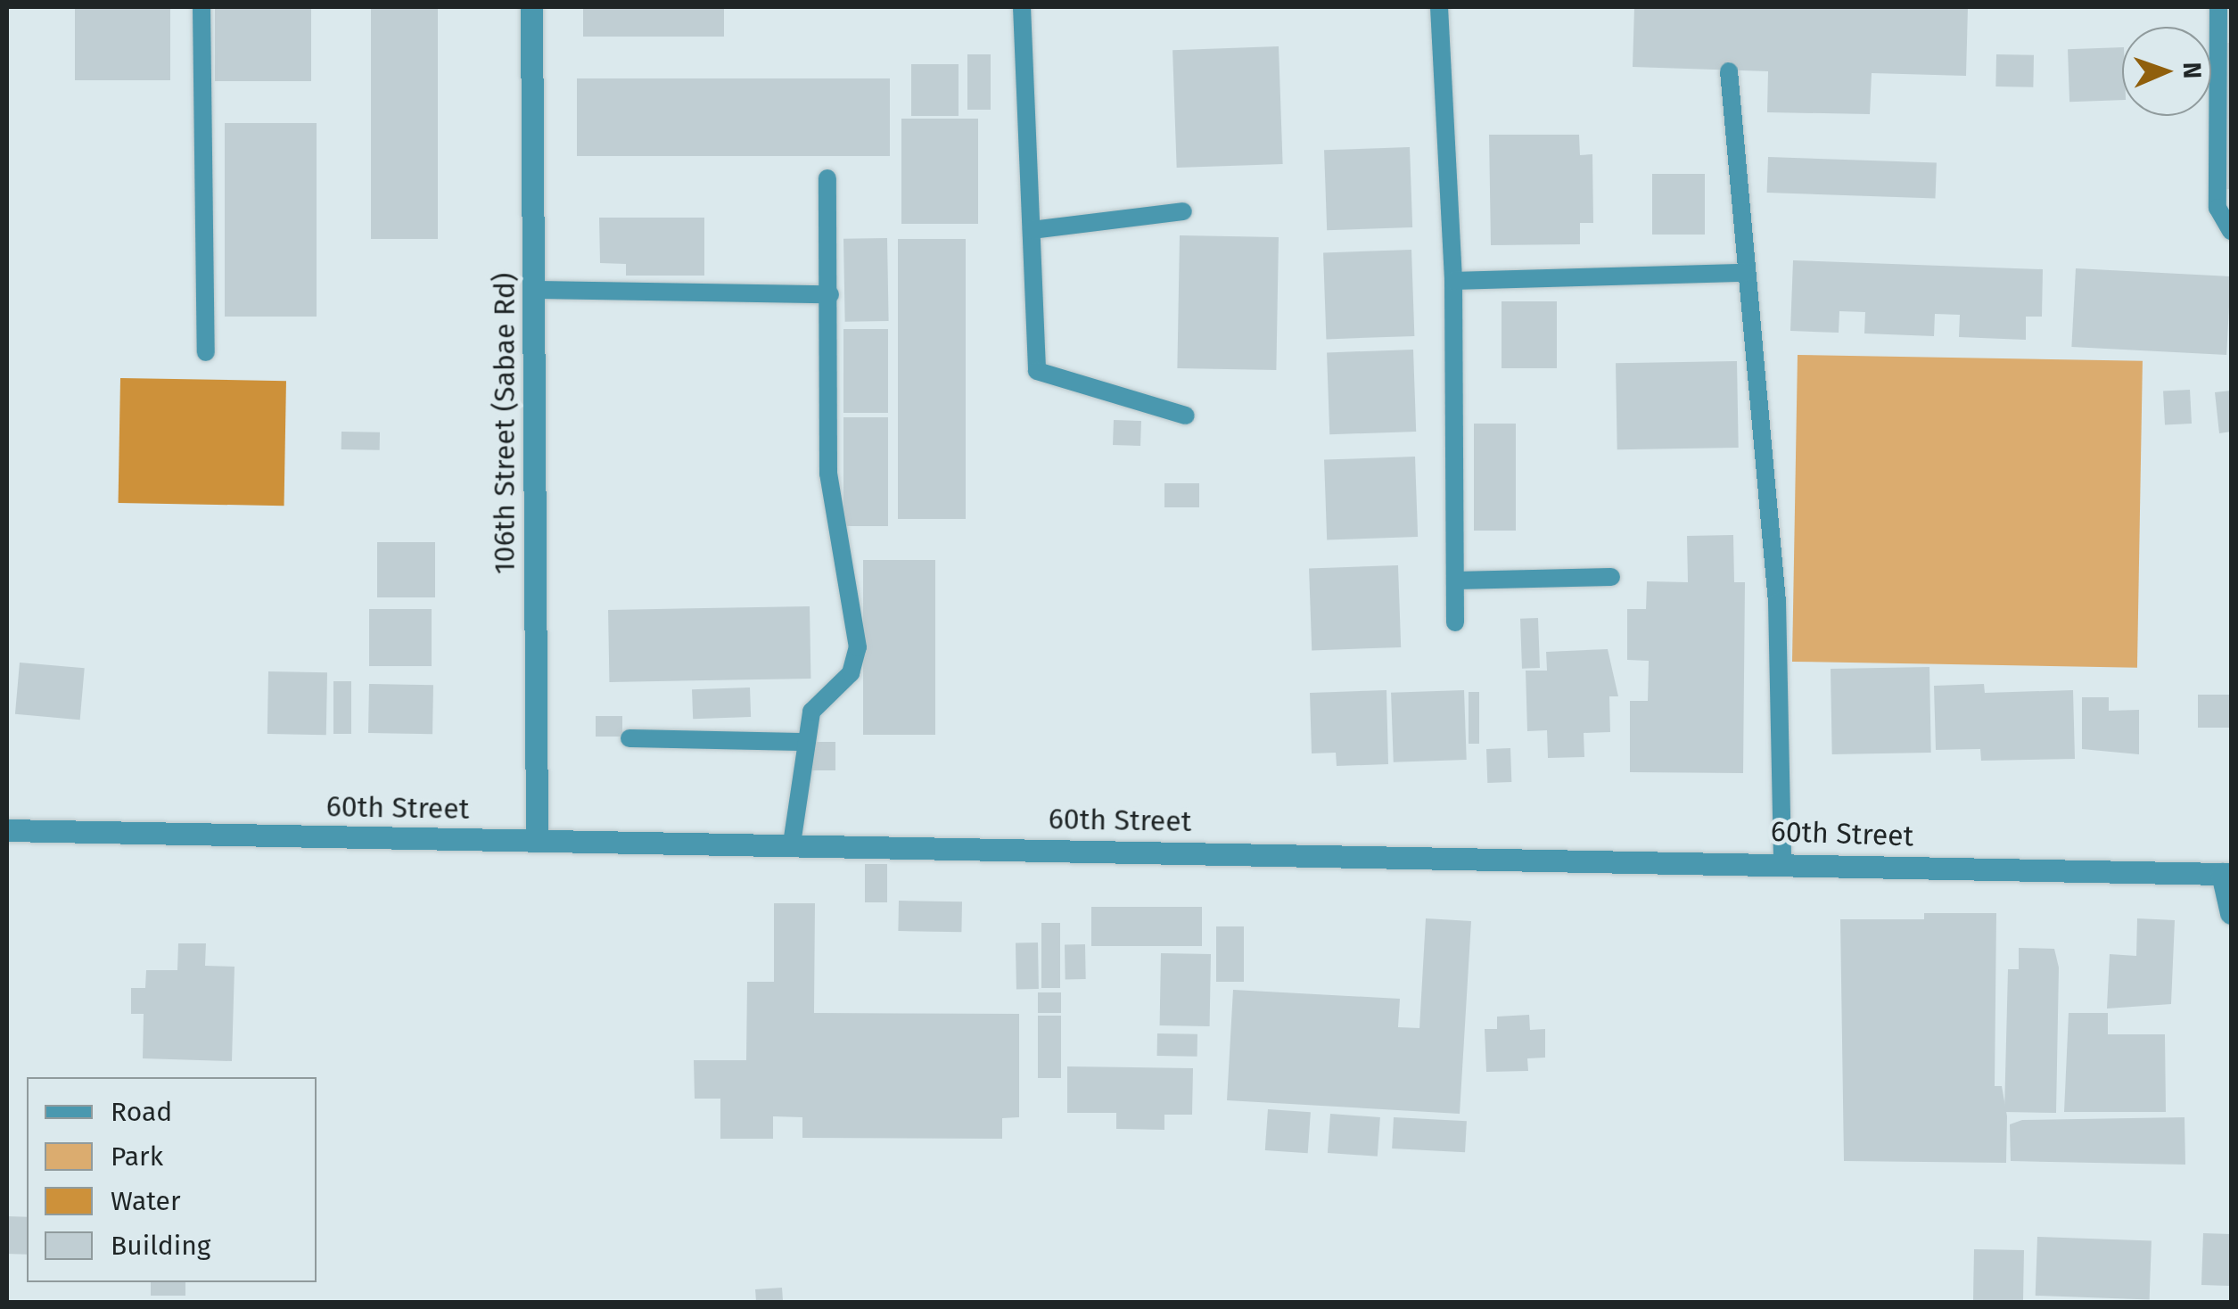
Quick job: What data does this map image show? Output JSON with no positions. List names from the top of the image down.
{
  "streets": {
    "street": ["106th Street (Sabae Rd)", "60th Street"]
  },
  "crossings": [
    ["106th Street (Sabae Rd)", "60th Street"]
  ],
  "legend": [
    "Road",
    "Park",
    "Water",
    "Building"
  ],
  "north": "right"
}
